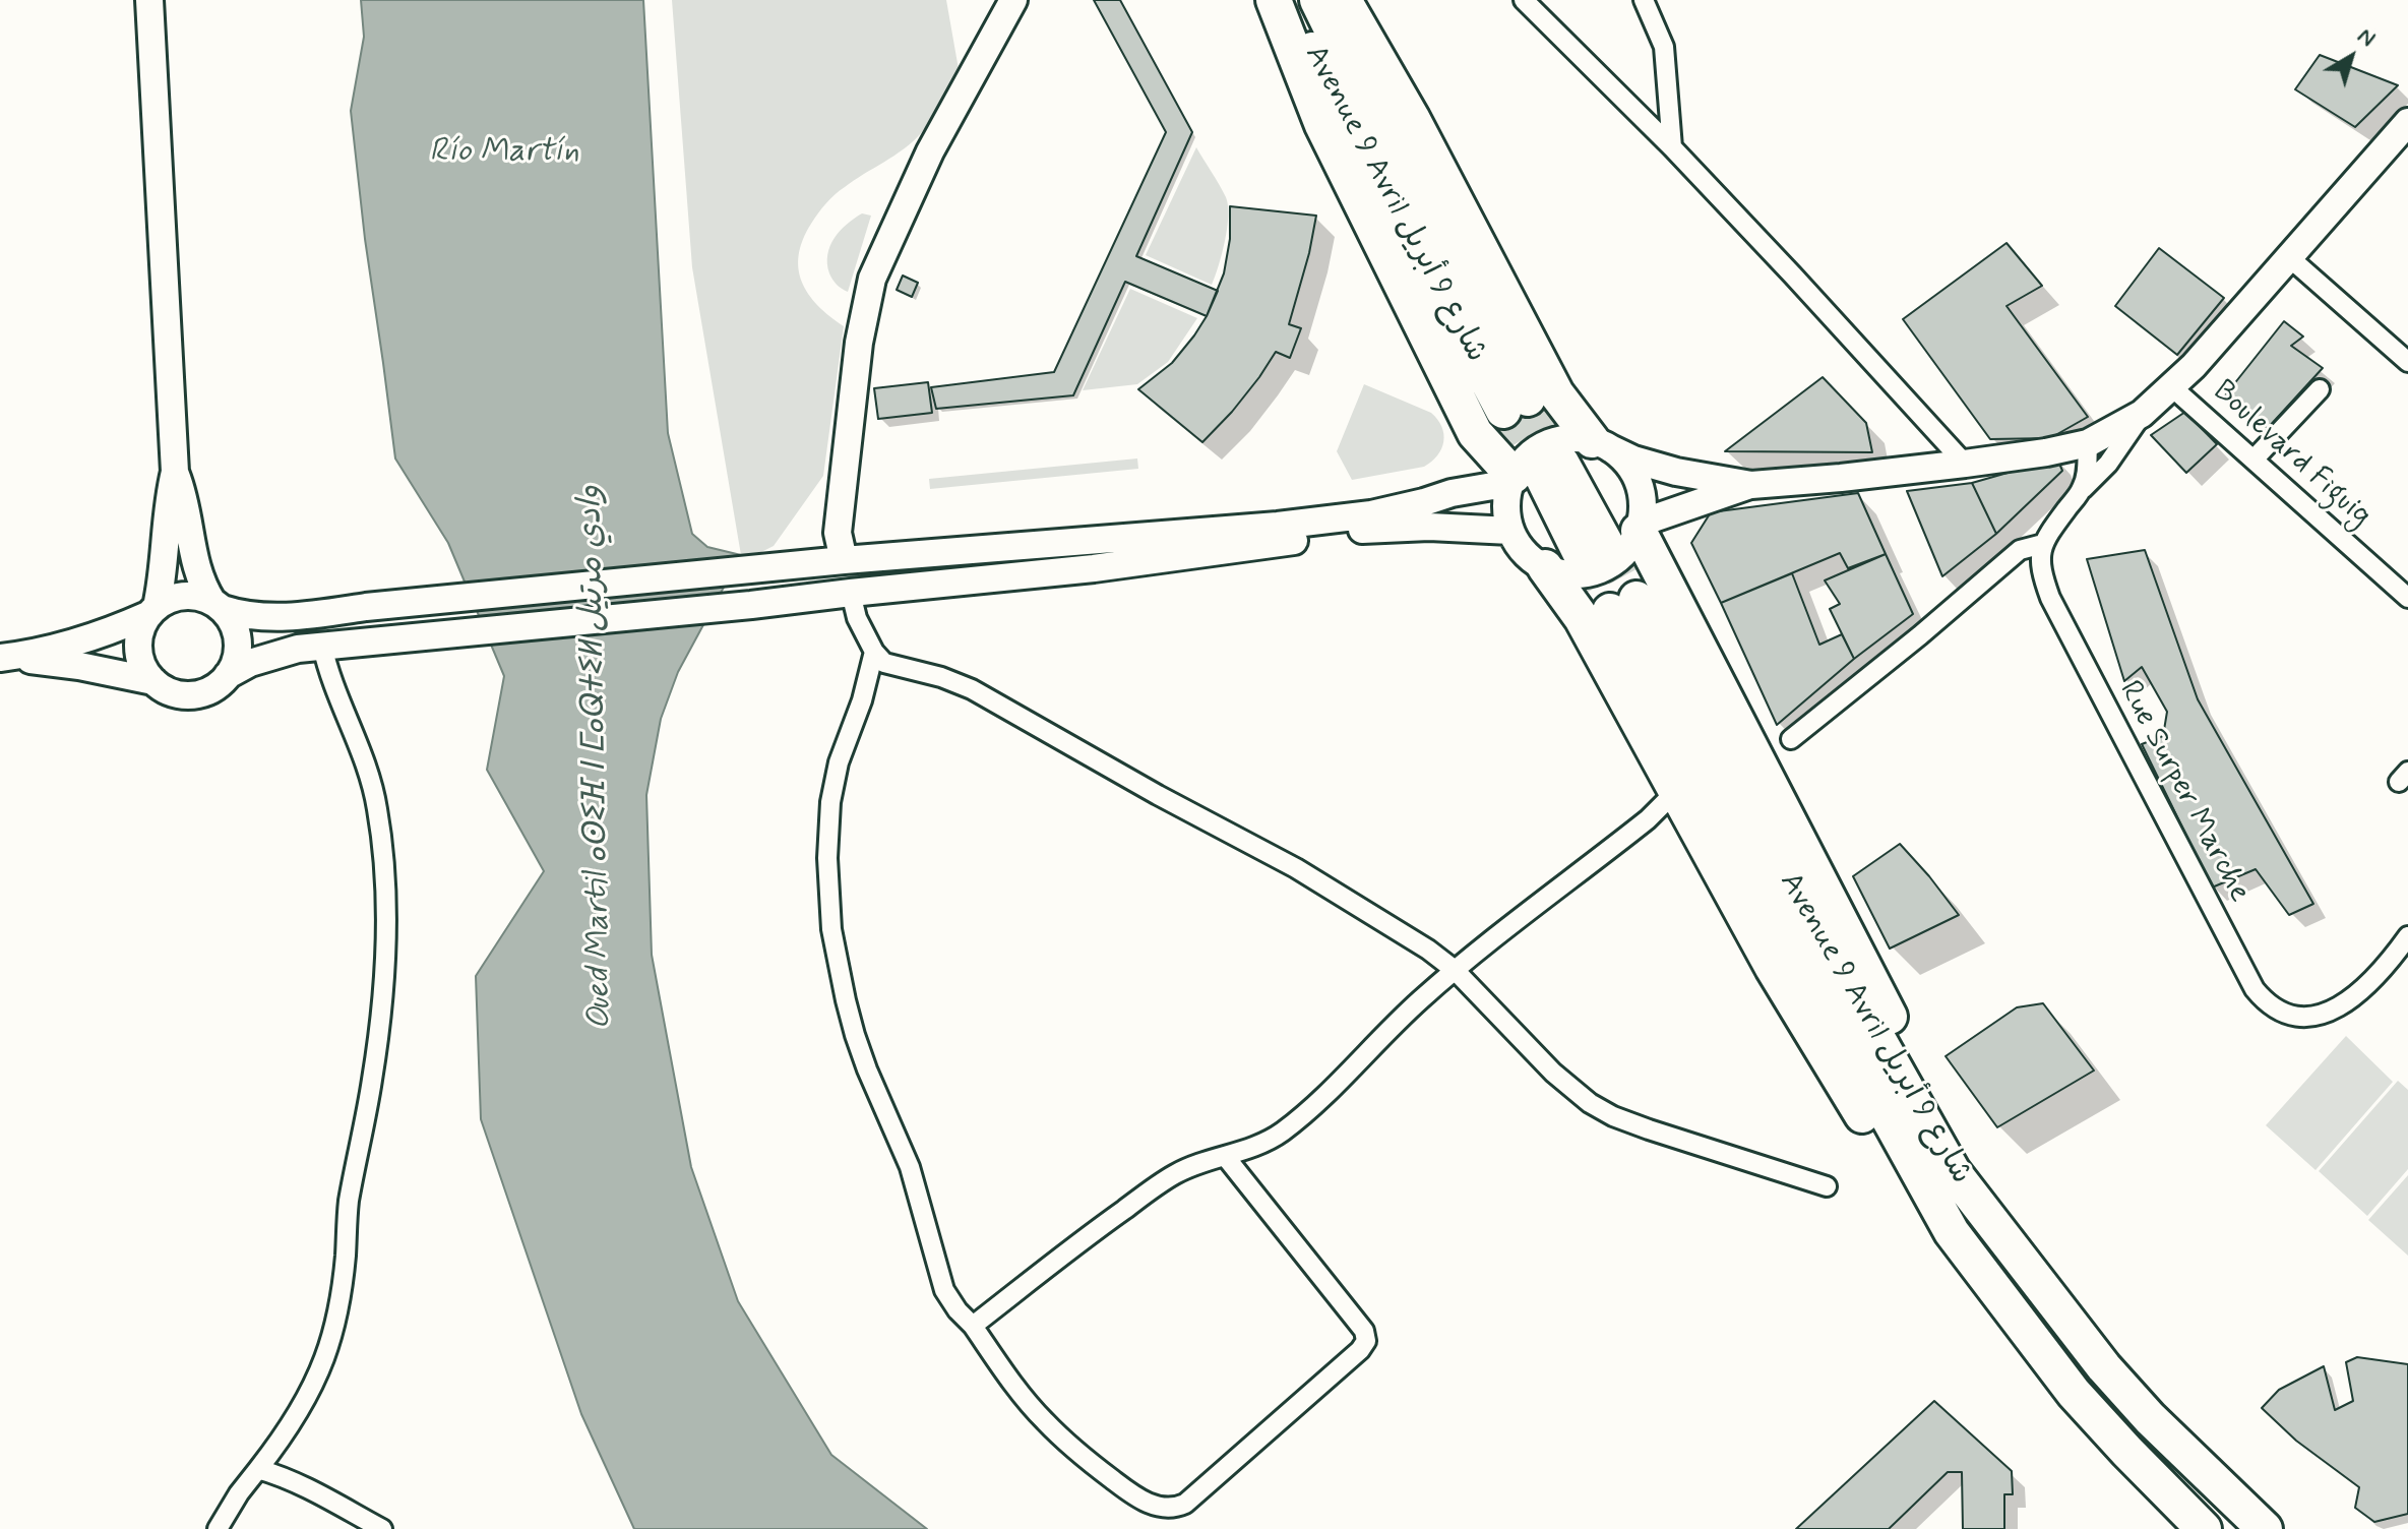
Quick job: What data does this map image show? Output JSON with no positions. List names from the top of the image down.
{
  "streets": {
    "highway": ["Avenue 9 Avril شارع 9 أبريل"],
    "street": ["Boulevard Figuig", "Rue Surper Marche"]
  },
  "water": ["Río Martín", "Oued Martil ⴰⵙⵉⴼ ⵏ ⵎⴰⵕⵜⵉⵍ وادي مرتيل"],
  "north": "top right"
}
